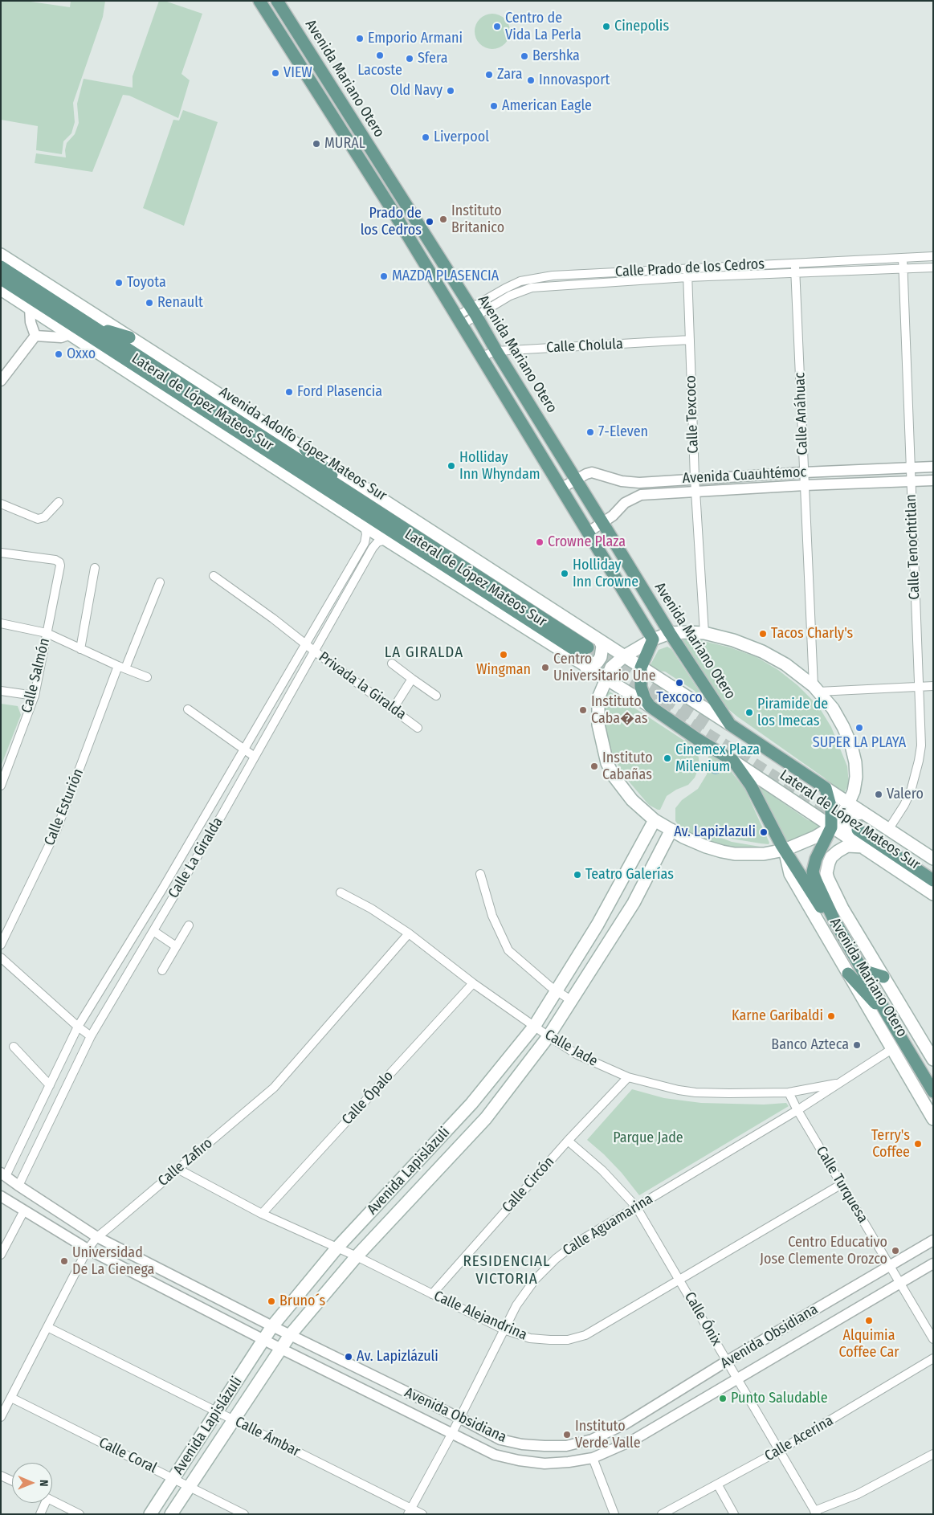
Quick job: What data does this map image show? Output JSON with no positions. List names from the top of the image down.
{
  "streets": {
    "main road": [
      "Avenida Mariano Otero",
      "Lateral de López Mateos Sur",
      "Avenida Adolfo López Mateos Sur",
      "Avenida Lapislázuli"
    ],
    "street": [
      "Calle Prado de los Cedros",
      "Calle Cholula",
      "Calle Anáhuac",
      "Calle Texcoco",
      "Avenida Cuauhtémoc",
      "Calle Tenochtitlan",
      "Calle Salmón",
      "Privada la Giralda",
      "Calle Esturión",
      "Calle La Giralda",
      "Calle Jade",
      "Calle Ópalo",
      "Calle Zafiro",
      "Calle Circón",
      "Calle Turquesa",
      "Calle Aguamarina",
      "Calle Alejandrina",
      "Calle Ónix",
      "Avenida Obsidiana",
      "Calle Ámbar",
      "Calle Acerina",
      "Calle Coral"
    ]
  },
  "crossings": [
    ["Avenida Mariano Otero", "Calle Prado de los Cedros"],
    ["Avenida Mariano Otero", "Calle Cholula"],
    ["Avenida Mariano Otero", "Lateral de López Mateos Sur"],
    ["Avenida Mariano Otero", "Avenida Cuauhtémoc"],
    ["Avenida Mariano Otero", "Calle Aguamarina"],
    ["Calle Prado de los Cedros", "Calle Anáhuac"],
    ["Calle Prado de los Cedros", "Calle Texcoco"],
    ["Calle Prado de los Cedros", "Calle Tenochtitlan"],
    ["Calle Cholula", "Calle Texcoco"],
    ["Lateral de López Mateos Sur", "Avenida Adolfo López Mateos Sur"],
    ["Lateral de López Mateos Sur", "Calle Tenochtitlan"],
    ["Lateral de López Mateos Sur", "Calle La Giralda"],
    ["Calle Anáhuac", "Avenida Cuauhtémoc"],
    ["Calle Texcoco", "Avenida Cuauhtémoc"],
    ["Avenida Cuauhtémoc", "Calle Tenochtitlan"],
    ["Privada la Giralda", "Calle La Giralda"],
    ["Calle La Giralda", "Avenida Obsidiana"],
    ["Calle Jade", "Calle Ópalo"],
    ["Calle Jade", "Calle Zafiro"],
    ["Calle Jade", "Avenida Lapislázuli"],
    ["Calle Jade", "Calle Circón"],
    ["Calle Jade", "Calle Turquesa"],
    ["Calle Jade", "Calle Aguamarina"],
    ["Calle Ópalo", "Calle Alejandrina"],
    ["Calle Zafiro", "Calle Alejandrina"],
    ["Calle Zafiro", "Avenida Obsidiana"],
    ["Calle Zafiro", "Calle Ámbar"],
    ["Calle Zafiro", "Calle Coral"],
    ["Avenida Lapislázuli", "Calle Alejandrina"],
    ["Avenida Lapislázuli", "Avenida Obsidiana"],
    ["Avenida Lapislázuli", "Calle Ámbar"],
    ["Avenida Lapislázuli", "Calle Coral"],
    ["Calle Circón", "Calle Alejandrina"],
    ["Calle Circón", "Calle Ónix"],
    ["Calle Turquesa", "Calle Aguamarina"],
    ["Calle Turquesa", "Calle Alejandrina"],
    ["Calle Turquesa", "Avenida Obsidiana"],
    ["Calle Aguamarina", "Calle Alejandrina"],
    ["Calle Aguamarina", "Calle Ónix"],
    ["Calle Aguamarina", "Avenida Obsidiana"],
    ["Calle Aguamarina", "Calle Ámbar"],
    ["Calle Alejandrina", "Calle Ónix"],
    ["Calle Ónix", "Avenida Obsidiana"],
    ["Calle Ónix", "Calle Acerina"]
  ],
  "districts": ["LA GIRALDA", "RESIDENCIAL VICTORIA"],
  "parks": ["Parque Jade"],
  "places": [
    "Centro de Vida La Perla",
    "Cinepolis",
    "Emporio Armani",
    "Lacoste",
    "Bershka",
    "Sfera",
    "VIEW",
    "Zara",
    "Innovasport",
    "Old Navy",
    "American Eagle",
    "Liverpool",
    "MURAL",
    "Instituto Britanico",
    "Prado de los Cedros",
    "MAZDA PLASENCIA",
    "Toyota",
    "Renault",
    "Oxxo",
    "Ford Plasencia",
    "7-Eleven",
    "Holliday Inn Whyndam",
    "Crowne Plaza",
    "Holliday Inn Crowne",
    "Tacos Charly's",
    "Wingman",
    "Centro Universitario Une",
    "Texcoco",
    "Instituto Caba�as",
    "Piramide de los Imecas",
    "SUPER LA PLAYA",
    "Cinemex Plaza Milenium",
    "Instituto Cabañas",
    "Valero",
    "Av. Lapizlazuli",
    "Teatro Galerías",
    "Karne Garibaldi",
    "Banco Azteca",
    "Terry's Coffee",
    "Centro Educativo Jose Clemente Orozco",
    "Universidad De La Cienega",
    "Bruno´s",
    "Alquimia Coffee Car",
    "Av. Lapizlázuli",
    "Punto Saludable",
    "Instituto Verde Valle"
  ],
  "north": "right"
}
